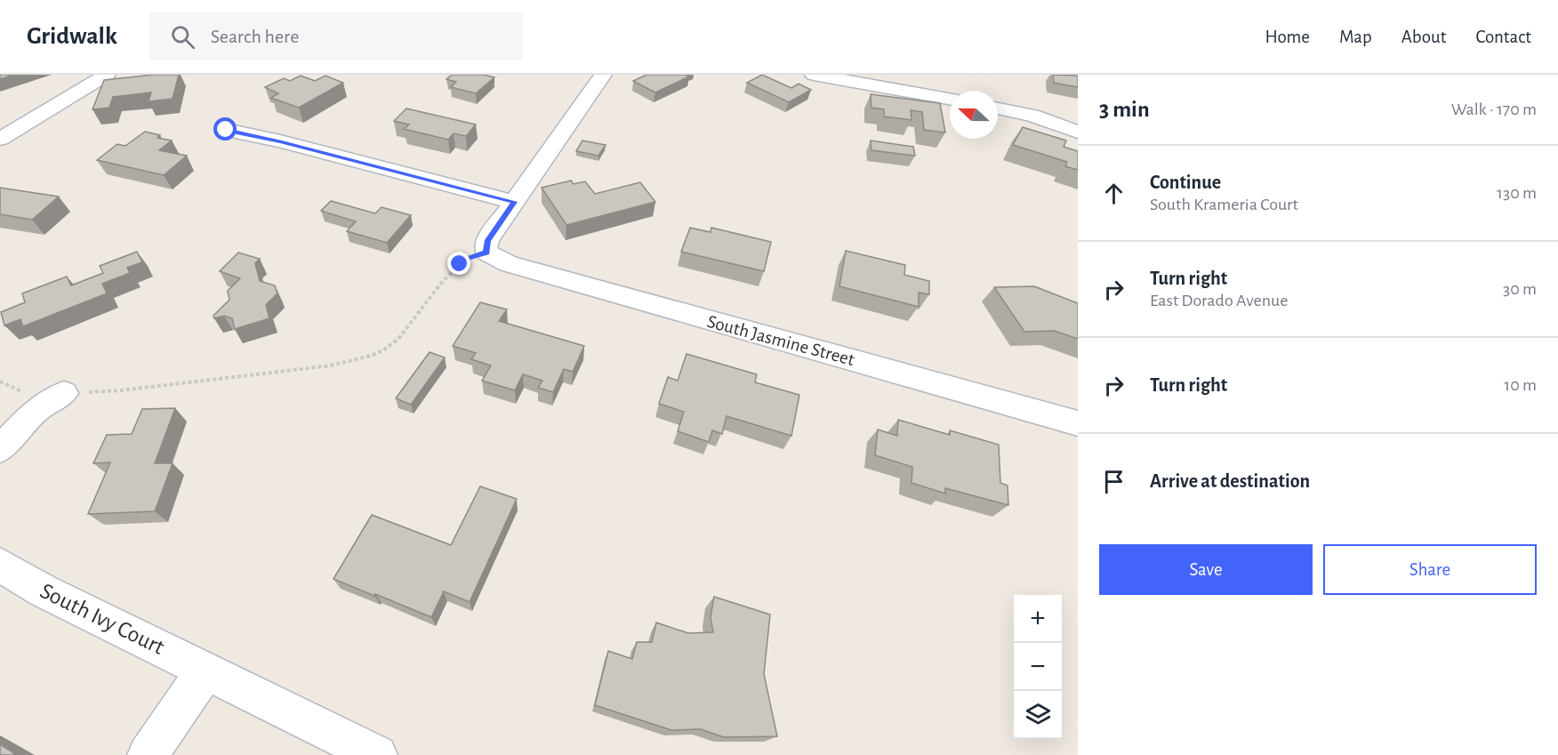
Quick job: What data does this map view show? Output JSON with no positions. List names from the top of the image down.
{
  "streets": {
    "street": ["South Jasmine Street", "South Ivy Court"]
  },
  "north": "left",
  "page": {
    "header": "Gridwalk",
    "search": "Search here",
    "nav": [
      "Home",
      "Map",
      "About",
      "Contact"
    ],
    "heading": ["3 min", "Walk · 170 m"],
    "list": [
      ["Continue", "South Krameria Court", "130 m"],
      ["Turn right", "East Dorado Avenue", "30 m"],
      ["Turn right", "10 m"],
      "Arrive at destination"
    ],
    "buttons": ["Save", "Share"],
    "map_buttons": ["+", "−"]
  }
}
